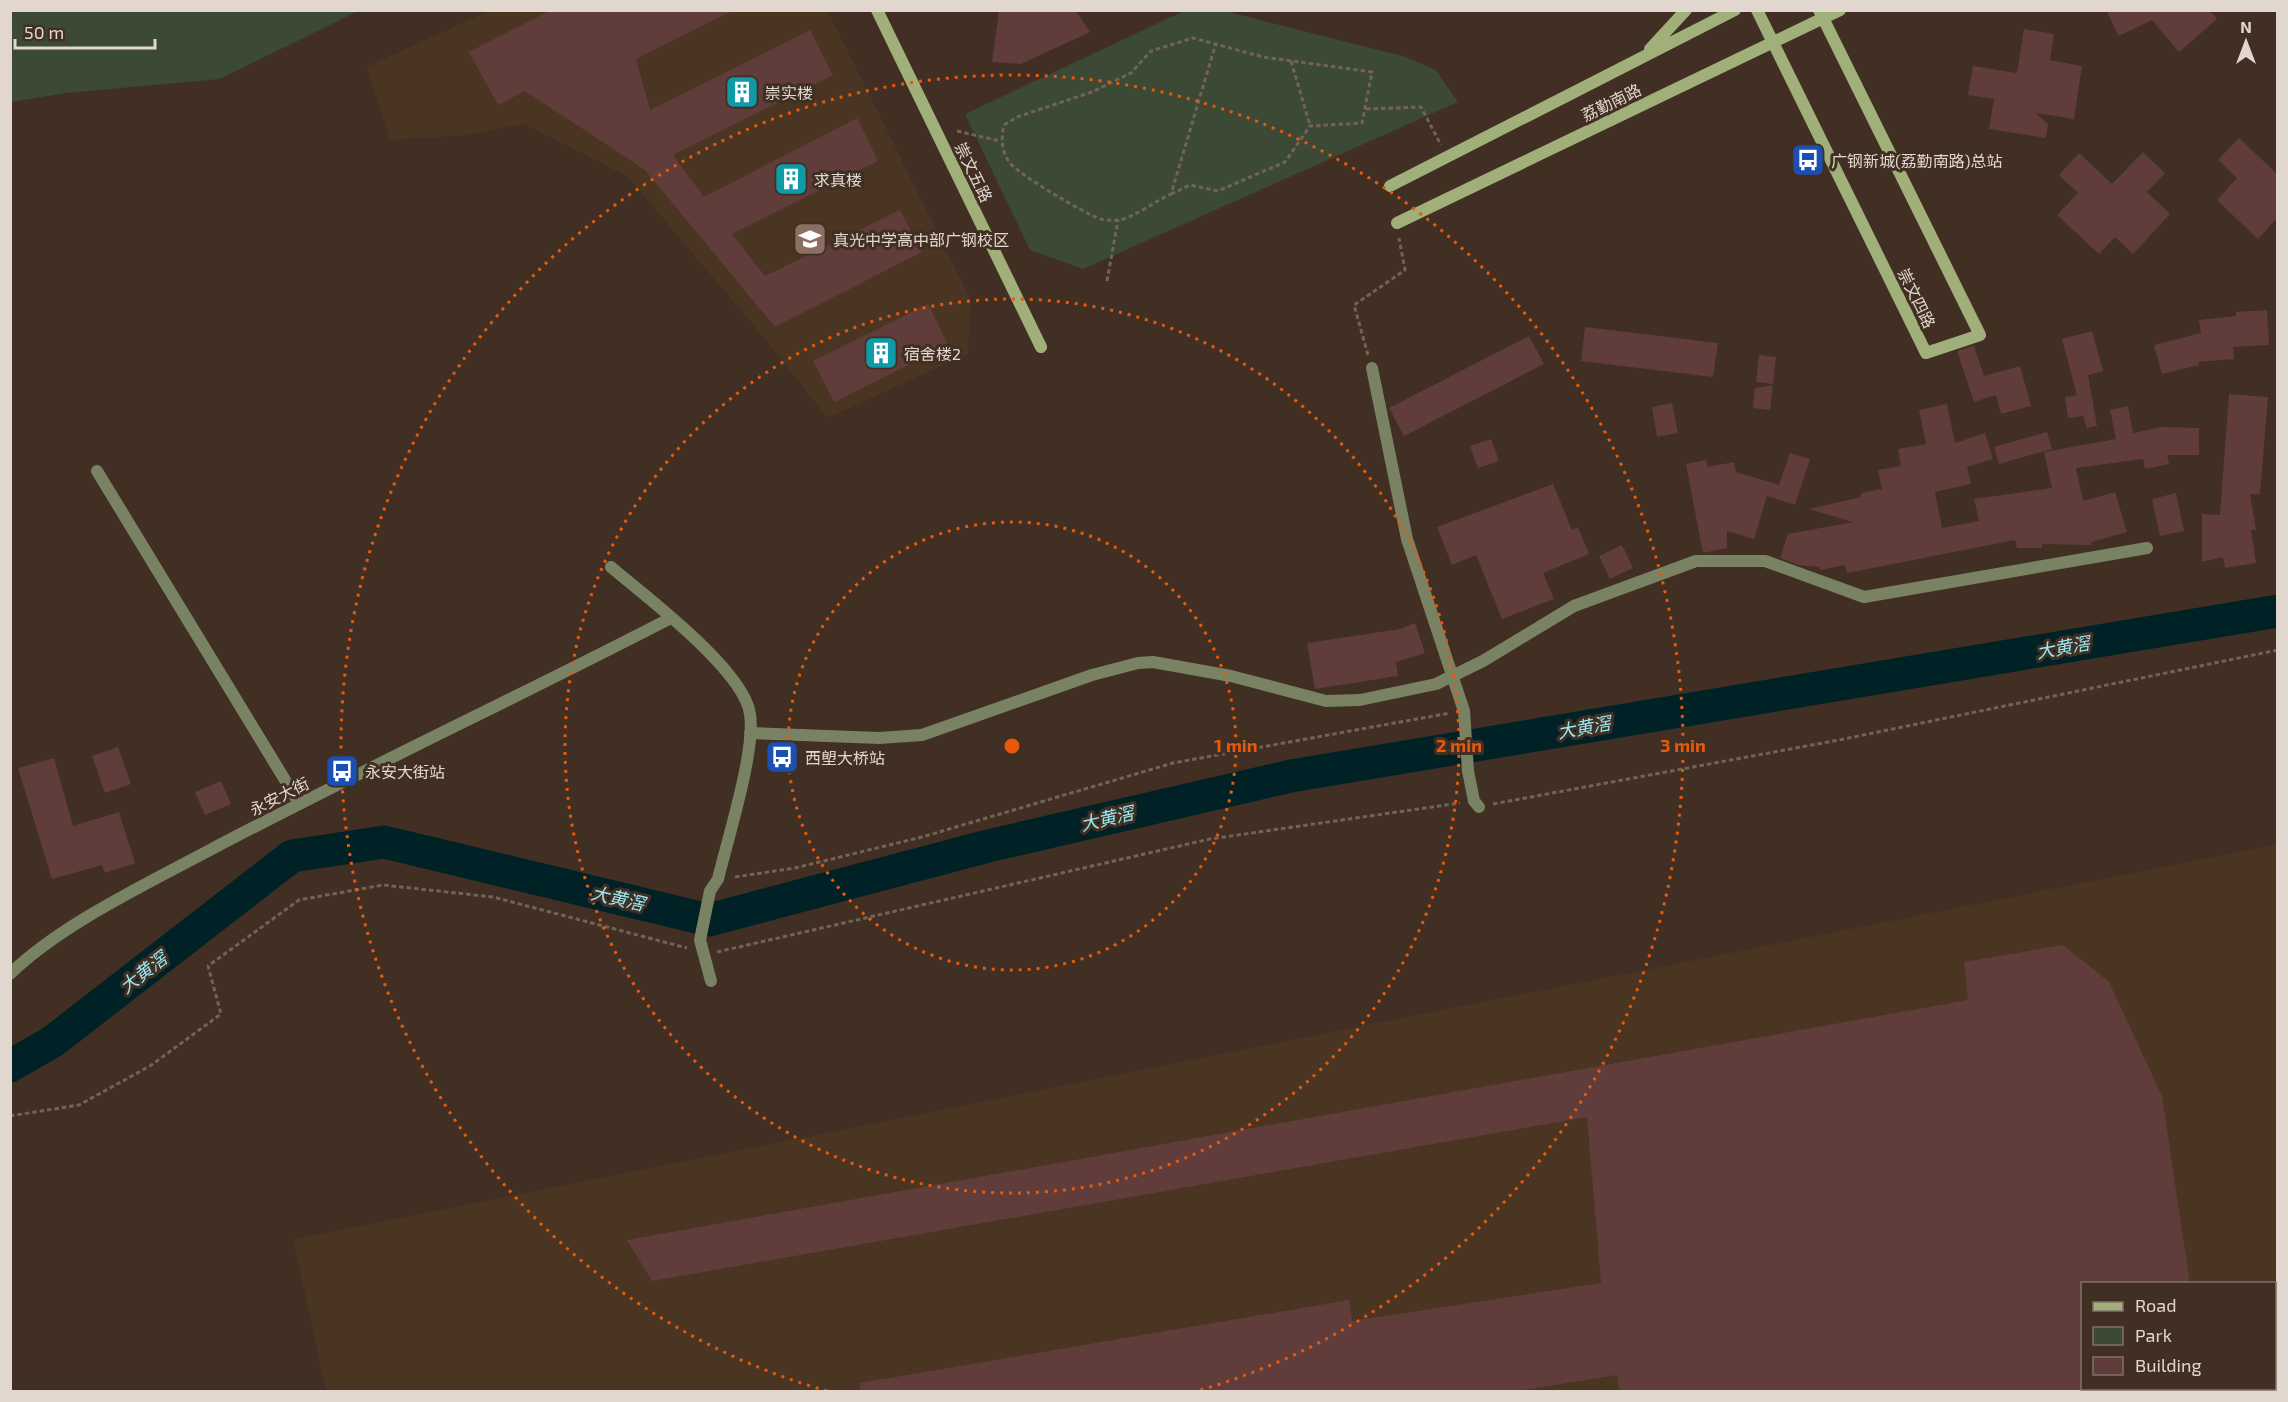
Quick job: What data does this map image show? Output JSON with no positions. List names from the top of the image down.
{
  "streets": {
    "street": [
      "荔勤南路",
      "崇文五路",
      "崇文四路",
      "永安大街"
    ]
  },
  "crossings": [
    ["荔勤南路", "崇文四路"]
  ],
  "water": ["大黄滘"],
  "places": {
    "building": ["崇实楼", "求真楼", "宿舍楼2"],
    "bus stop": ["广钢新城(荔勤南路)总站", "西塱大桥站", "永安大街站"],
    "school or university": ["真光中学高中部广钢校区"]
  },
  "legend": ["Road", "Park", "Building"],
  "scale_bar": "50 m",
  "north": "top",
  "rings": ["1 min", "2 min", "3 min"]
}
